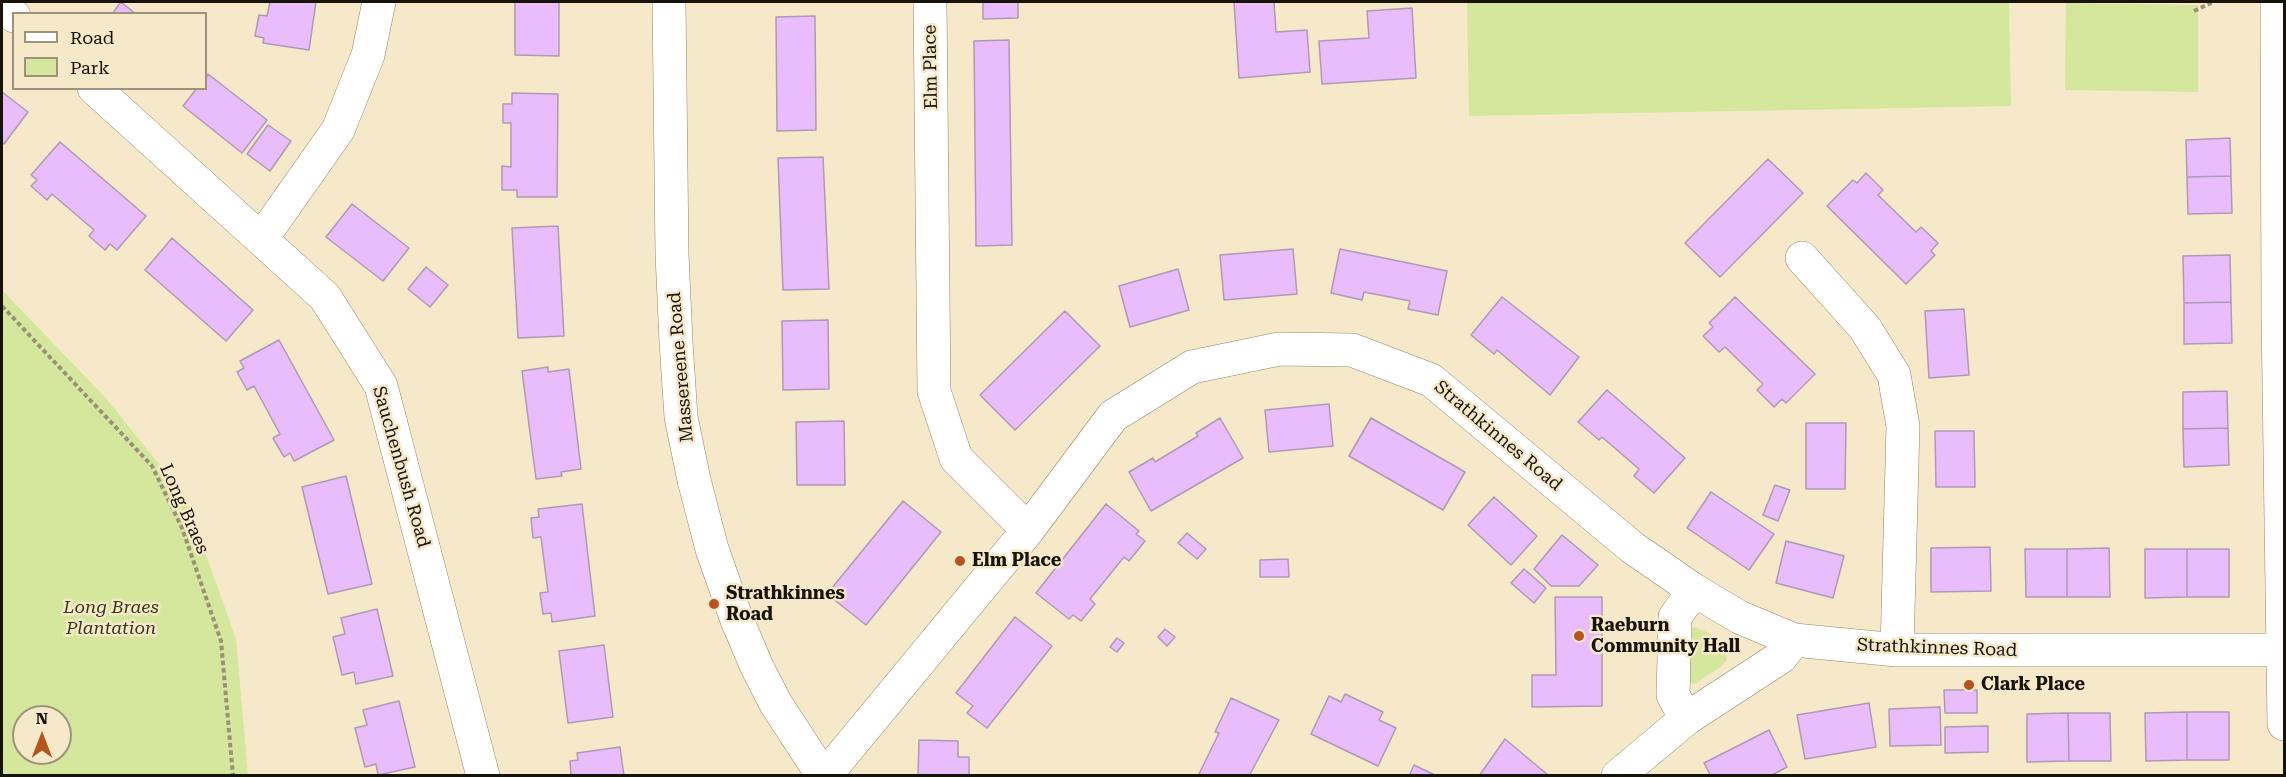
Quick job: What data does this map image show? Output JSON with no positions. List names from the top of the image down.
{
  "streets": {
    "street": [
      "Elm Place",
      "Massereene Road",
      "Strathkinnes Road",
      "Sauchenbush Road"
    ],
    "path": ["Long Braes"]
  },
  "crossings": [
    ["Elm Place", "Strathkinnes Road"],
    ["Massereene Road", "Strathkinnes Road"]
  ],
  "parks": ["Long Braes Plantation"],
  "places": [
    "Elm Place",
    "Strathkinnes Road",
    "Raeburn Community Hall",
    "Clark Place"
  ],
  "legend": ["Road", "Park"],
  "north": "top"
}
